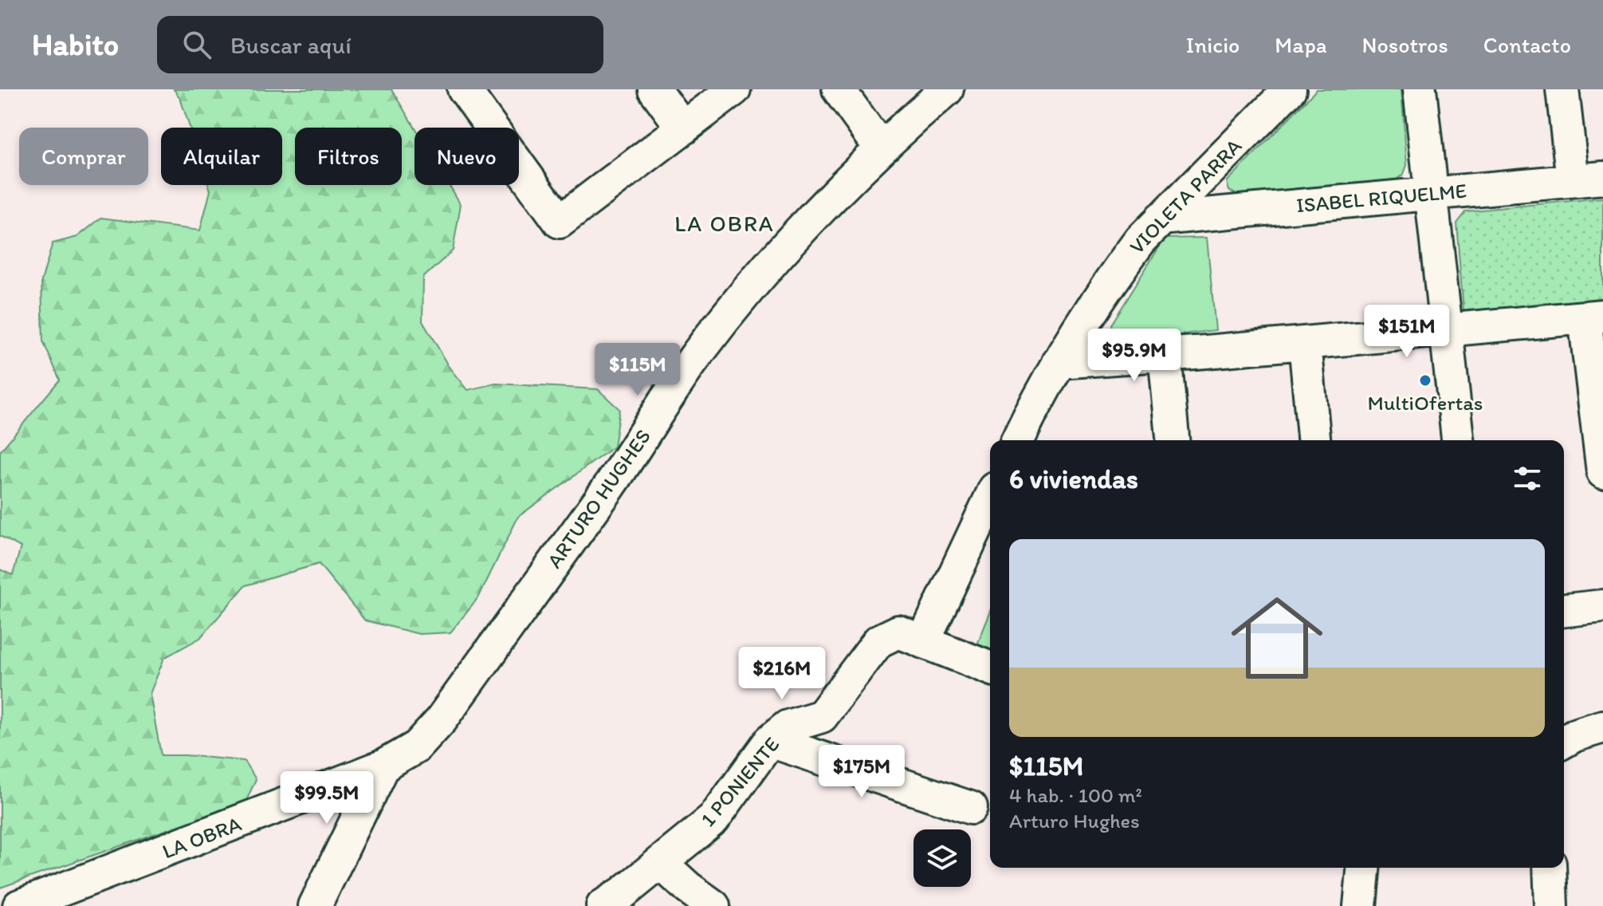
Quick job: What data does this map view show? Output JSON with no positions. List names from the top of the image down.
{
  "streets": {
    "street": [
      "VIOLETA PARRA",
      "ISABEL RIQUELME",
      "ARTURO HUGHES",
      "1 PONIENTE",
      "LA OBRA"
    ]
  },
  "crossings": [
    ["VIOLETA PARRA", "ISABEL RIQUELME"],
    ["ARTURO HUGHES", "LA OBRA"]
  ],
  "districts": ["LA OBRA"],
  "places": ["MultiOfertas"],
  "page": {
    "header": "Habito",
    "search": "Buscar aquí",
    "nav": [
      "Inicio",
      "Mapa",
      "Nosotros",
      "Contacto"
    ],
    "chip": [
      "Comprar",
      "Alquilar",
      "Filtros",
      "Nuevo"
    ],
    "price": [
      "$151M",
      "$95.9M",
      "$115M",
      "$216M",
      "$175M",
      "$99.5M"
    ],
    "heading": "6 viviendas",
    "list": [
      {
        "name": "$115M",
        "note": "4 hab. · 100 m² · Arturo Hughes"
      }
    ]
  }
}
